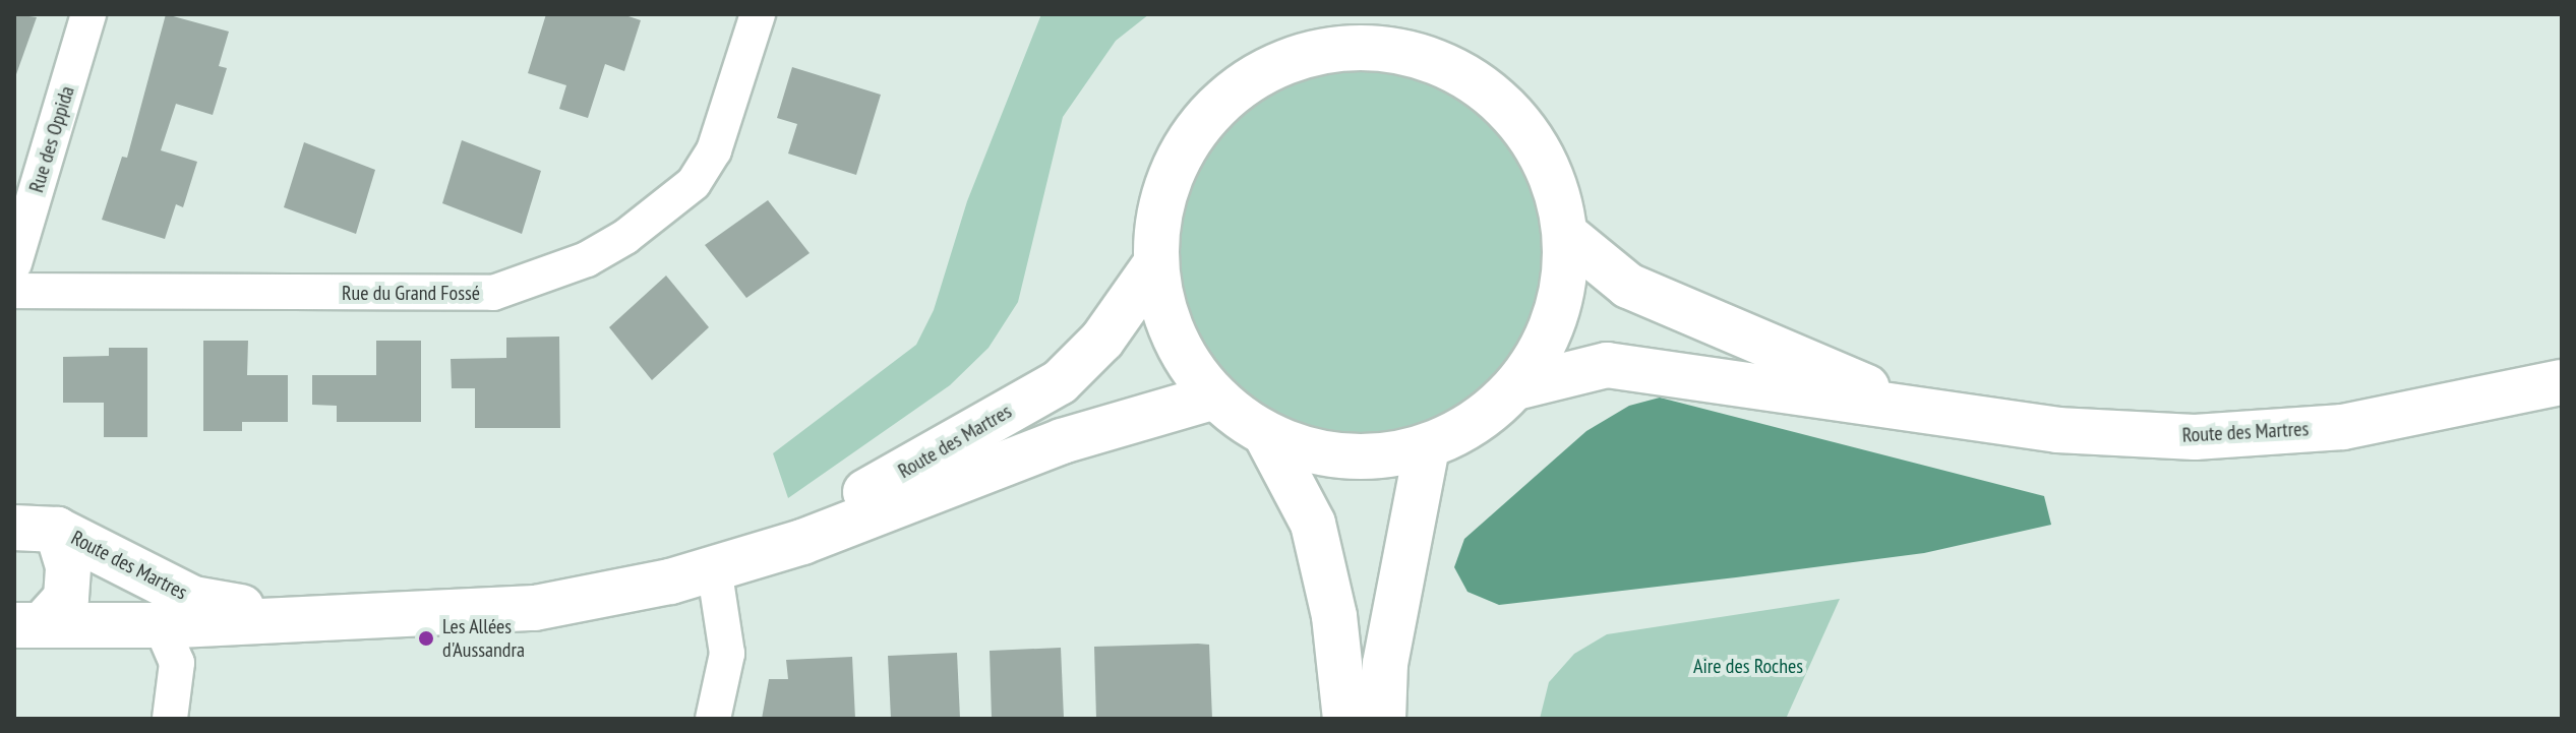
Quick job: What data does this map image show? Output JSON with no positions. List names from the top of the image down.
{
  "streets": {
    "main road": ["Route des Martres"],
    "street": ["Rue des Oppida", "Rue du Grand Fossé"]
  },
  "parks": ["Aire des Roches"],
  "places": ["Les Allées d'Aussandra"]
}
